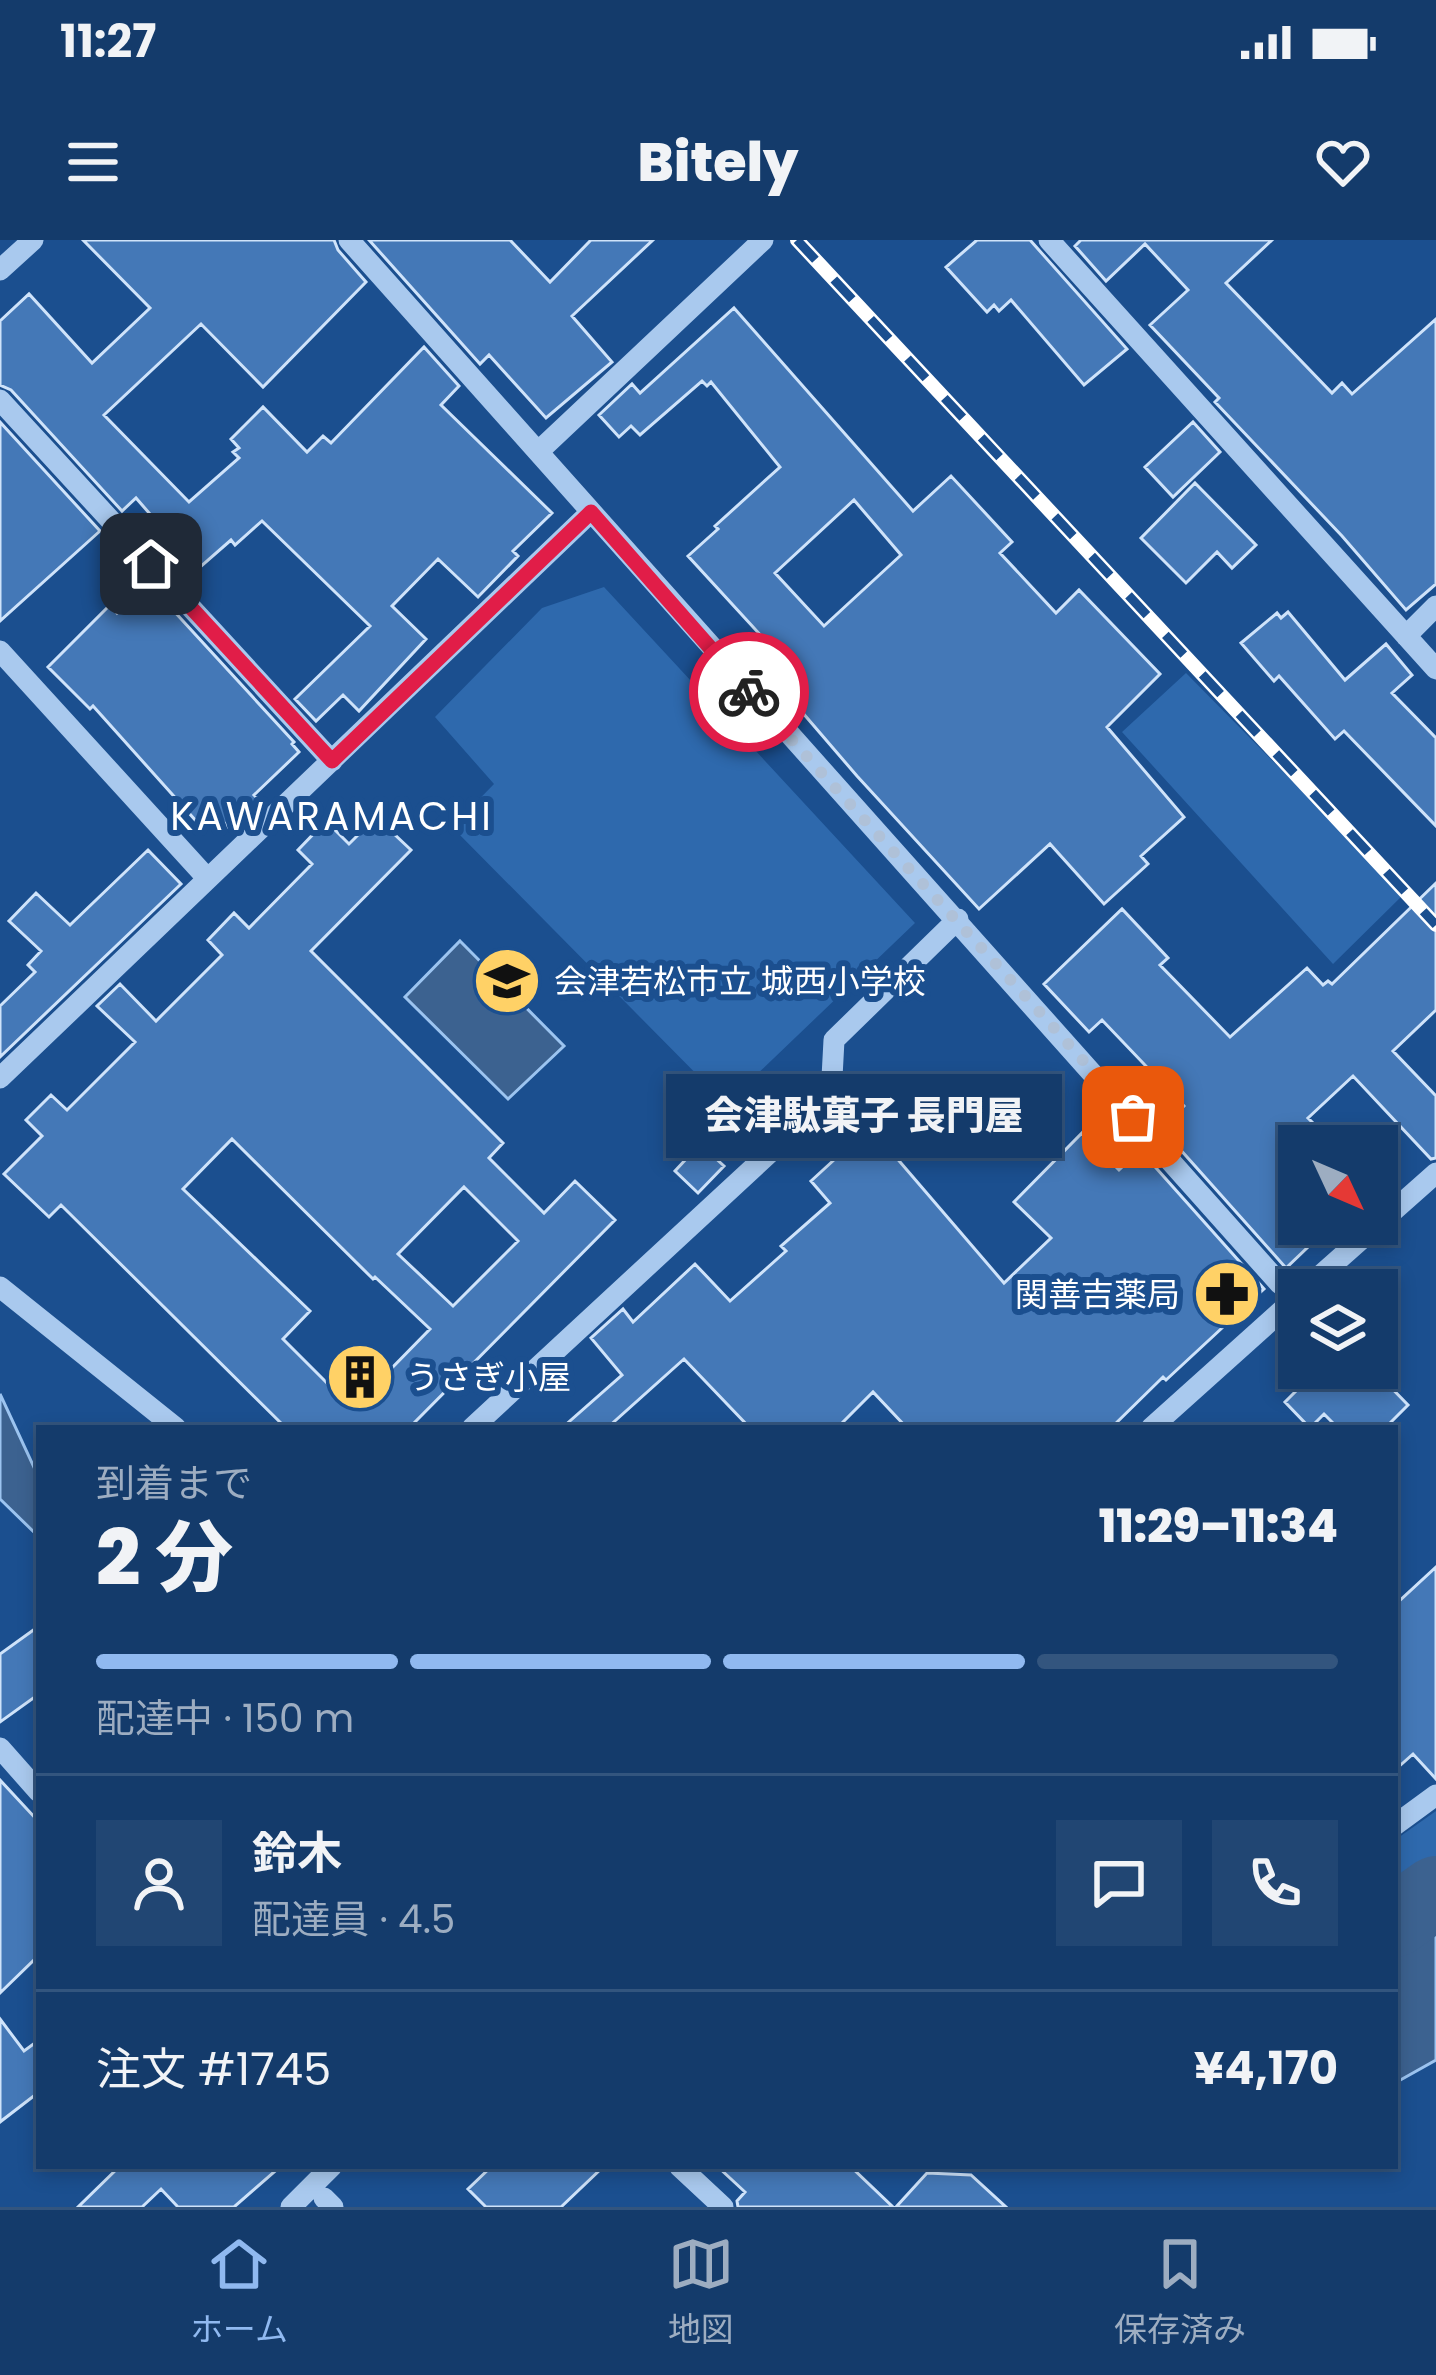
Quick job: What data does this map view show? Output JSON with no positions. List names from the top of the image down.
{
  "districts": ["KAWARAMACHI"],
  "places": {
    "school or university": ["会津若松市立 城西小学校"],
    "other": ["会津駄菓子 長門屋"],
    "pharmacy": ["関善吉薬局"],
    "building": ["うさぎ小屋"]
  },
  "north": "bottom right",
  "page": {
    "status": "11:27",
    "header": "Bitely",
    "bubble": "会津駄菓子 長門屋",
    "heading": ["2 分", "到着まで", "11:29–11:34"],
    "panel": [
      "鈴木",
      "配達員 · 4.5",
      "注文 #1745",
      "¥4,170"
    ],
    "bar": "配達中 · 150 m",
    "tabs": ["ホーム", "地図", "保存済み"]
  }
}
